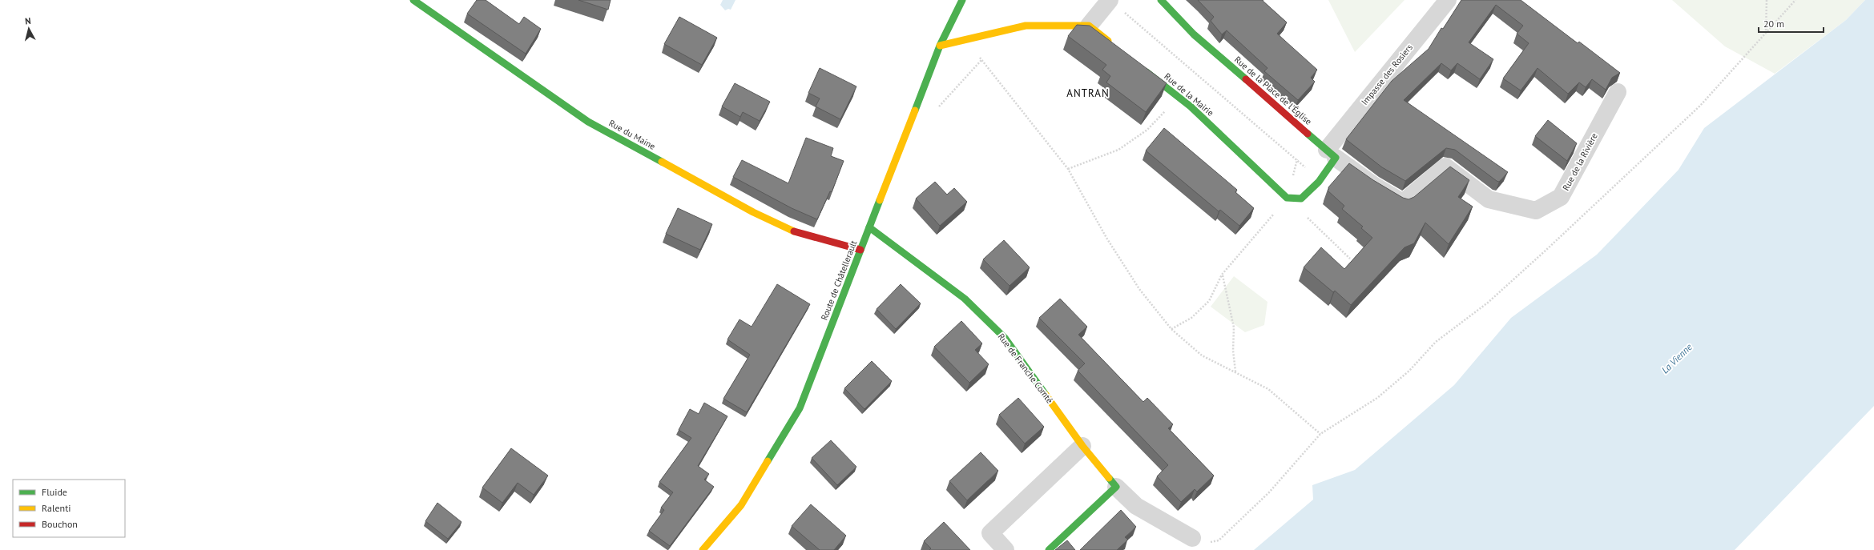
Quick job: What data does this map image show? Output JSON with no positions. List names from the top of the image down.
{
  "streets": {
    "street": [
      "Impasse des Rosiers",
      "Rue de la Place de l'Église",
      "Rue de la Mairie",
      "Rue du Maine",
      "Rue de la Rivière",
      "Route de Châtellerault",
      "Rue de Franche Comté"
    ]
  },
  "crossings": [
    ["Impasse des Rosiers", "Rue de la Place de l'Église"],
    ["Impasse des Rosiers", "Rue de la Rivière"],
    ["Rue de la Place de l'Église", "Rue de la Rivière"],
    ["Rue du Maine", "Route de Châtellerault"],
    ["Route de Châtellerault", "Rue de Franche Comté"]
  ],
  "districts": ["ANTRAN"],
  "water": ["La Vienne"],
  "legend": ["Fluide", "Ralenti", "Bouchon"],
  "scale_bar": "20 m",
  "north": "top"
}
